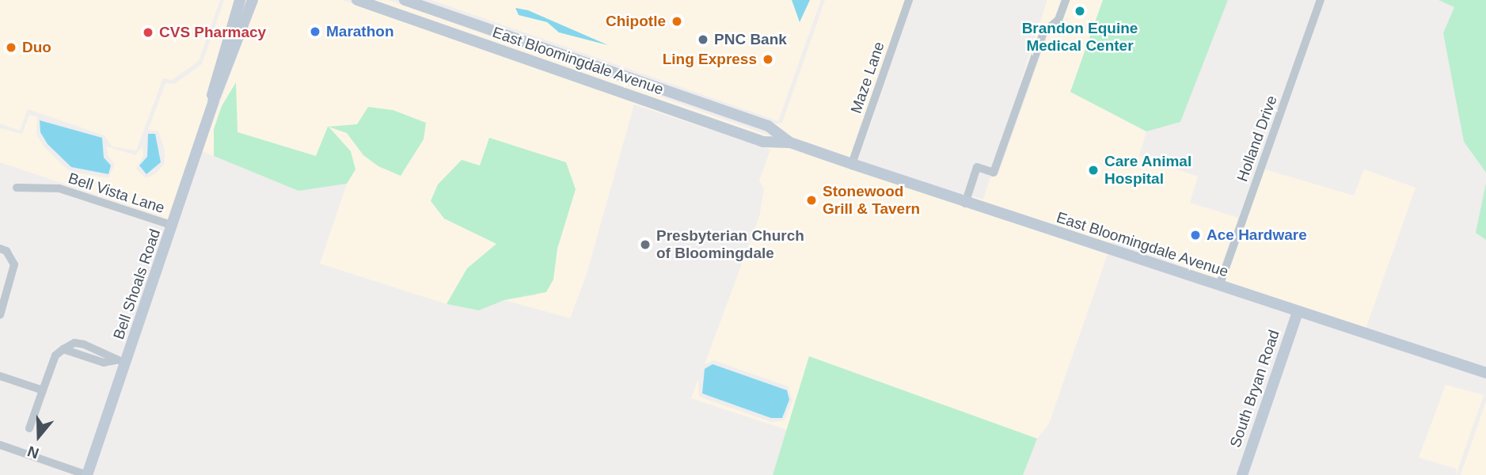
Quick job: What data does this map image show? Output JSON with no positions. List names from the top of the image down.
{
  "streets": {
    "main road": ["East Bloomingdale Avenue", "Bell Shoals Road", "South Bryan Road"],
    "street": ["Maze Lane", "Holland Drive", "Bell Vista Lane"]
  },
  "crossings": [
    ["East Bloomingdale Avenue", "Maze Lane"],
    ["East Bloomingdale Avenue", "Holland Drive"],
    ["East Bloomingdale Avenue", "South Bryan Road"],
    ["Bell Vista Lane", "Bell Shoals Road"]
  ],
  "places": [
    "Brandon Equine Medical Center",
    "Chipotle",
    "Marathon",
    "CVS Pharmacy",
    "PNC Bank",
    "Duo",
    "Ling Express",
    "Care Animal Hospital",
    "Stonewood Grill & Tavern",
    "Ace Hardware",
    "Presbyterian Church of Bloomingdale"
  ],
  "north": "bottom"
}
